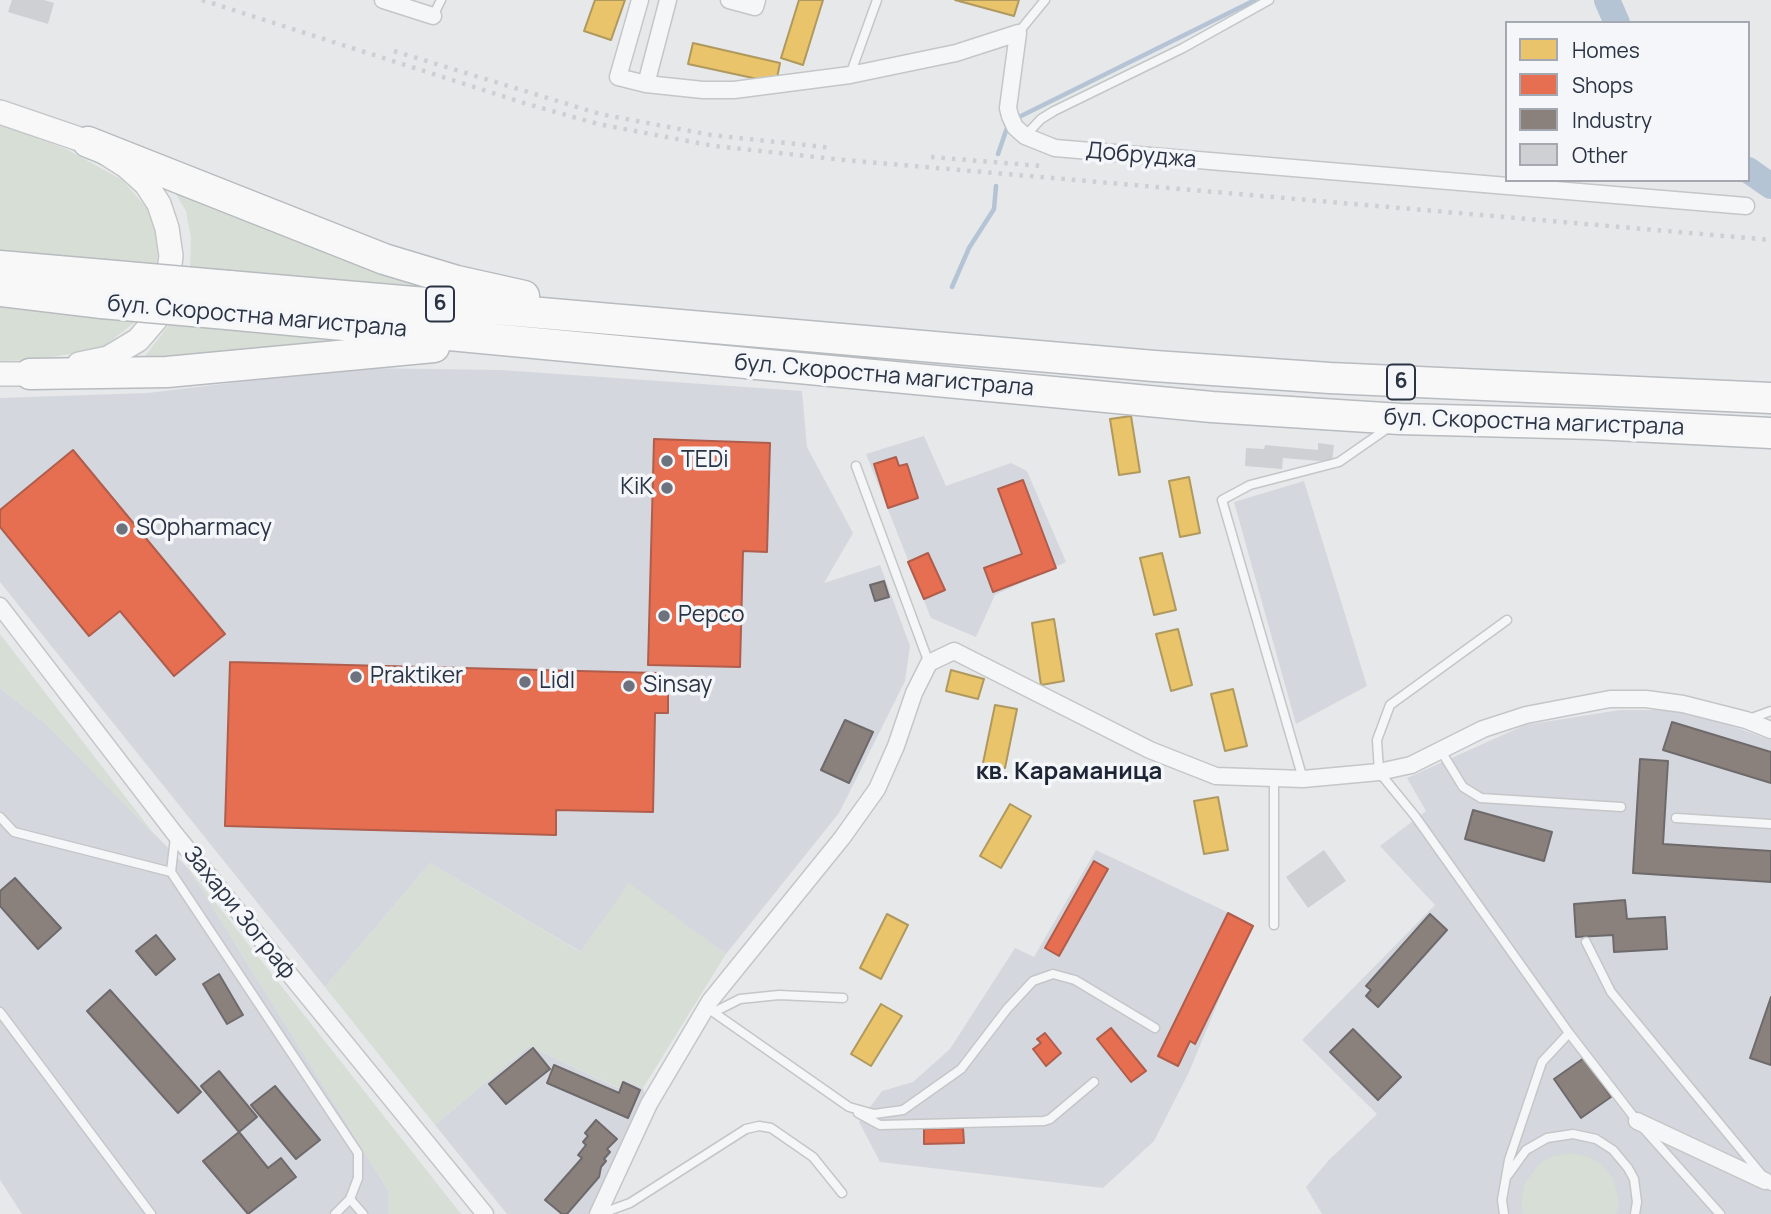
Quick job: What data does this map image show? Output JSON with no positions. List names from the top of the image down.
{
  "streets": {
    "highway": ["6", "бул. Скоростна магистрала"],
    "street": ["Добруджа", "Захари Зограф"]
  },
  "districts": ["кв. Караманица"],
  "places": [
    "TEDi",
    "KiK",
    "SOpharmacy",
    "Pepco",
    "Praktiker",
    "Lidl",
    "Sinsay"
  ],
  "legend": [
    "Homes",
    "Shops",
    "Industry",
    "Other"
  ]
}
